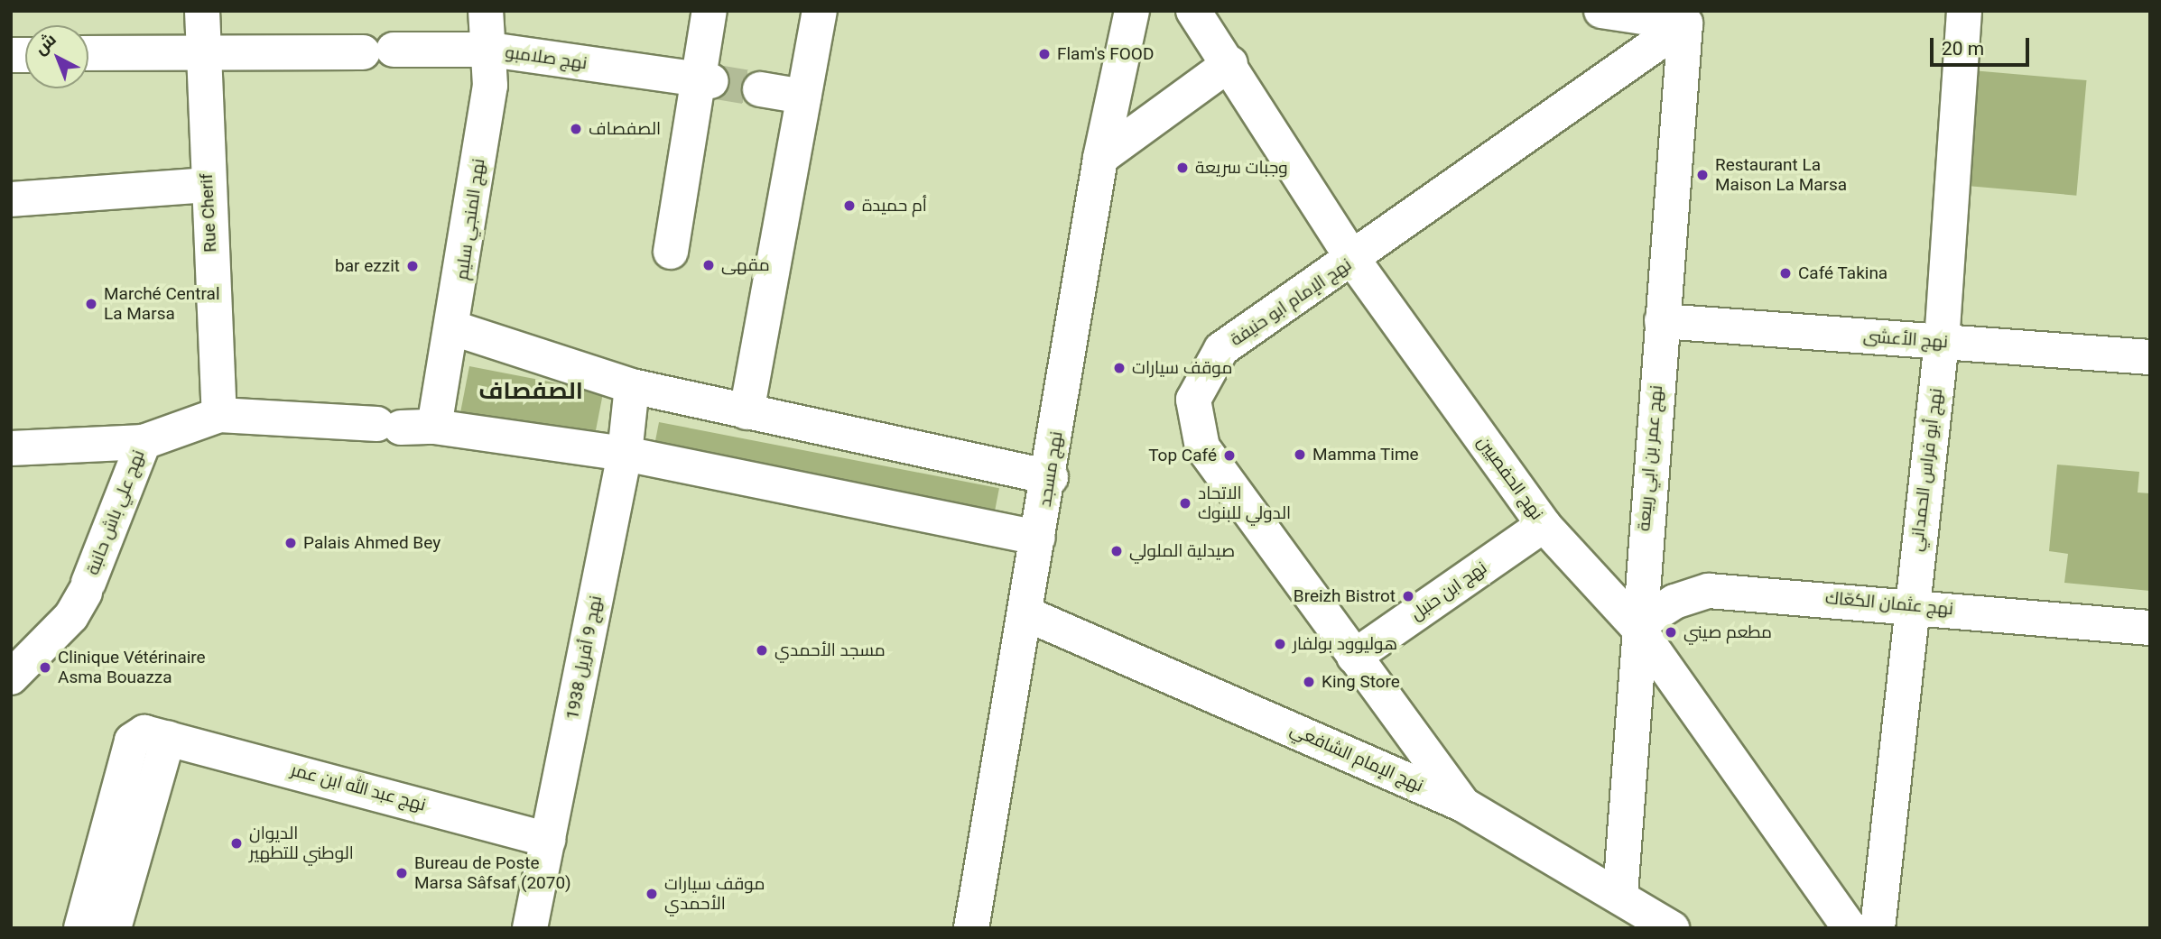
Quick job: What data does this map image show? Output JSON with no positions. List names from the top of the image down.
{
  "streets": {
    "street": [
      "نهج صلامبو",
      "Rue Cherif",
      "نهج المنجي سليم",
      "نهج الإمام ابو حنيفة",
      "نهج الأعشى",
      "نهج عمر بن ابي ربيعة",
      "نهج مسجد",
      "نهج أبو فراس الحمداني",
      "نهج الحفصيين",
      "نهج علي باش حانبة",
      "نهج ابن حنبل",
      "نهج عثمان الكعّاك",
      "نهج 9 أفريل 1938",
      "نهج الإمام الشافعي",
      "نهج عبد الله ابن عمر"
    ]
  },
  "crossings": [
    ["نهج صلامبو", "Rue Cherif"],
    ["نهج صلامبو", "نهج المنجي سليم"],
    ["نهج الإمام ابو حنيفة", "نهج عمر بن ابي ربيعة"],
    ["نهج الإمام ابو حنيفة", "نهج الحفصيين"],
    ["نهج الإمام ابو حنيفة", "نهج ابن حنبل"],
    ["نهج الإمام ابو حنيفة", "نهج الإمام الشافعي"],
    ["نهج الأعشى", "نهج عمر بن ابي ربيعة"],
    ["نهج الأعشى", "نهج أبو فراس الحمداني"],
    ["نهج عمر بن ابي ربيعة", "نهج الحفصيين"],
    ["نهج عمر بن ابي ربيعة", "نهج عثمان الكعّاك"],
    ["نهج عمر بن ابي ربيعة", "نهج الإمام الشافعي"],
    ["نهج مسجد", "نهج الإمام الشافعي"],
    ["نهج أبو فراس الحمداني", "نهج عثمان الكعّاك"],
    ["نهج الحفصيين", "نهج ابن حنبل"],
    ["نهج الحفصيين", "نهج عثمان الكعّاك"],
    ["نهج 9 أفريل 1938", "نهج عبد الله ابن عمر"]
  ],
  "districts": ["الصفصاف"],
  "places": [
    "Flam's FOOD",
    "الصفصاف",
    "وجبات سريعة",
    "Restaurant La Maison La Marsa",
    "أم حميدة",
    "مقهى",
    "bar ezzit",
    "Café Takina",
    "Marché Central La Marsa",
    "موقف سيارات",
    "Mamma Time",
    "Top Café",
    "الاتحاد الدولي للبنوك",
    "Palais Ahmed Bey",
    "صيدلية الملولي",
    "Breizh Bistrot",
    "مطعم صيني",
    "هوليوود بولفار",
    "مسجد الأحمدي",
    "Clinique Vétérinaire Asma Bouazza",
    "King Store",
    "الديوان الوطني للتطهير",
    "Bureau de Poste Marsa Sâfsaf (2070)",
    "موقف سيارات الأحمدي"
  ],
  "scale_bar": "20 m",
  "north": "top left"
}
